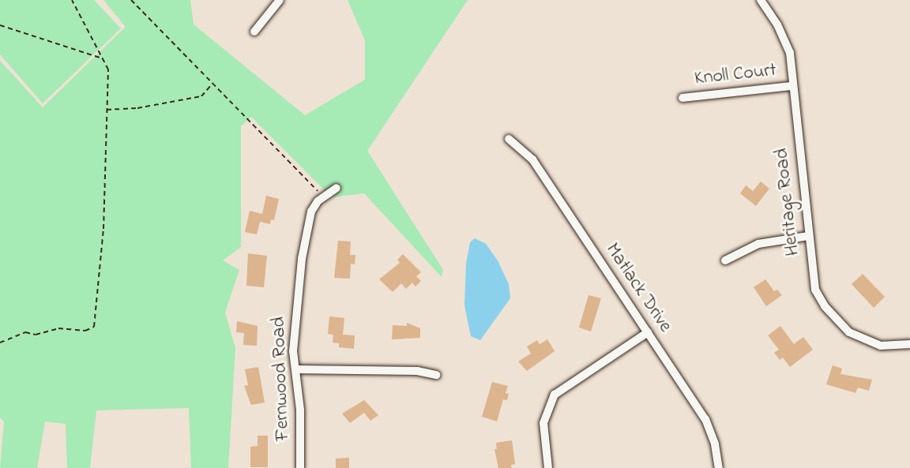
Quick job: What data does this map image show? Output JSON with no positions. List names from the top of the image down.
{
  "streets": {
    "street": [
      "Knoll Court",
      "Heritage Road",
      "Matlack Drive",
      "Fernwood Road"
    ]
  },
  "crossings": [
    ["Knoll Court", "Heritage Road"]
  ]
}
